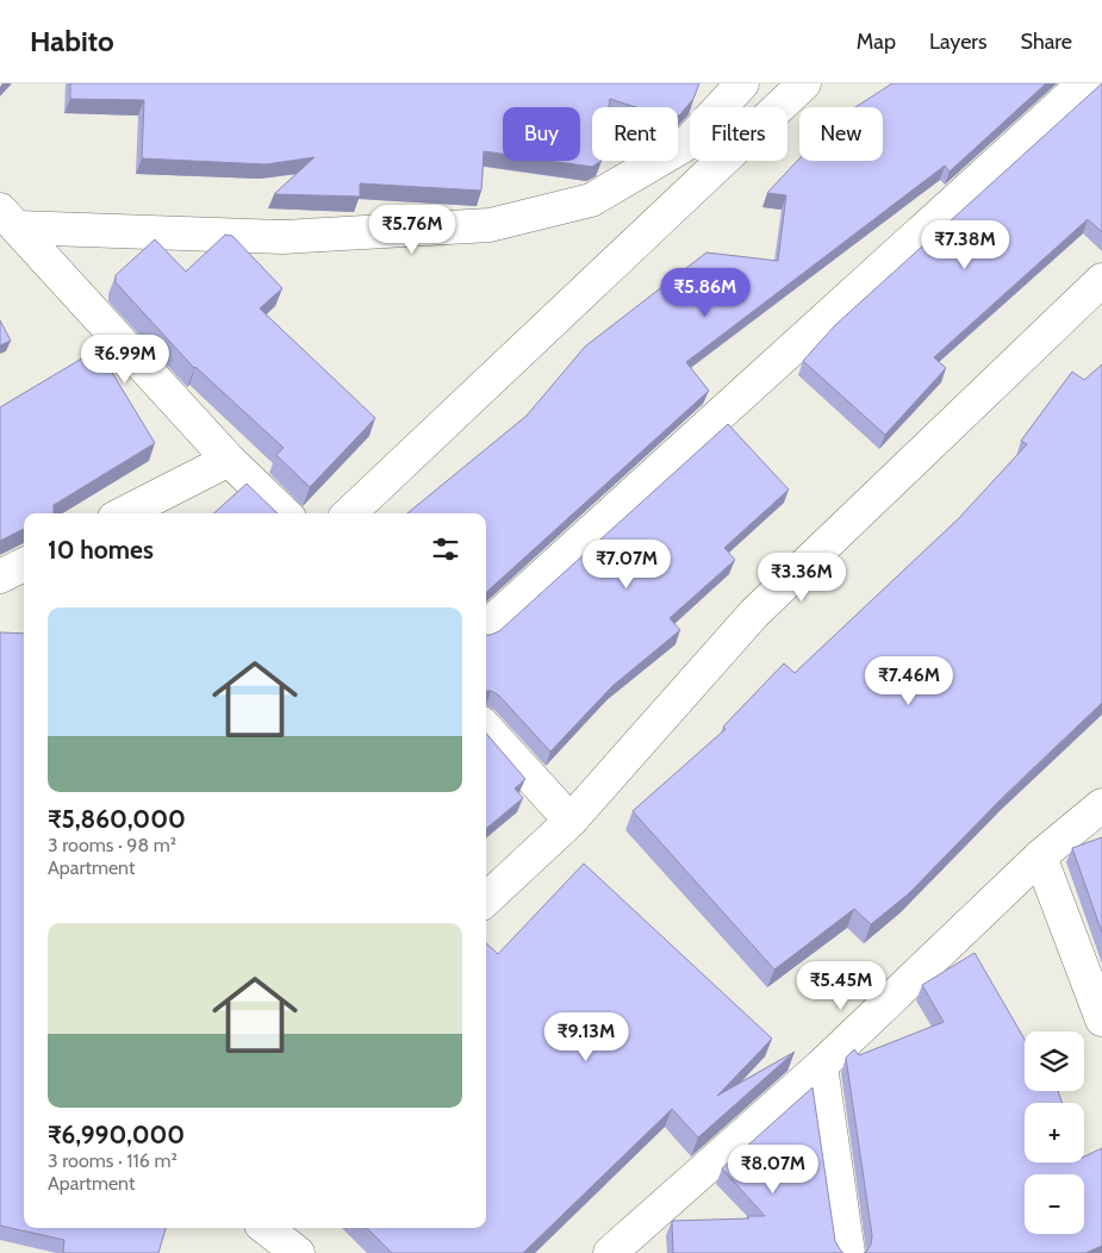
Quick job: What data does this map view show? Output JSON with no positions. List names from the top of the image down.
{
  "page": {
    "header": "Habito",
    "nav": ["Map", "Layers", "Share"],
    "chip": [
      "Buy",
      "Rent",
      "Filters",
      "New"
    ],
    "price": [
      "₹5.76M",
      "₹7.38M",
      "₹5.86M",
      "₹6.99M",
      "₹7.07M",
      "₹3.36M",
      "₹7.46M",
      "₹5.45M",
      "₹9.13M",
      "₹8.07M"
    ],
    "heading": "10 homes",
    "list": [
      {
        "name": "₹5,860,000",
        "note": "3 rooms · 98 m² · Apartment"
      },
      {
        "name": "₹6,990,000",
        "note": "3 rooms · 116 m² · Apartment"
      }
    ],
    "map_buttons": ["+", "−"]
  }
}
